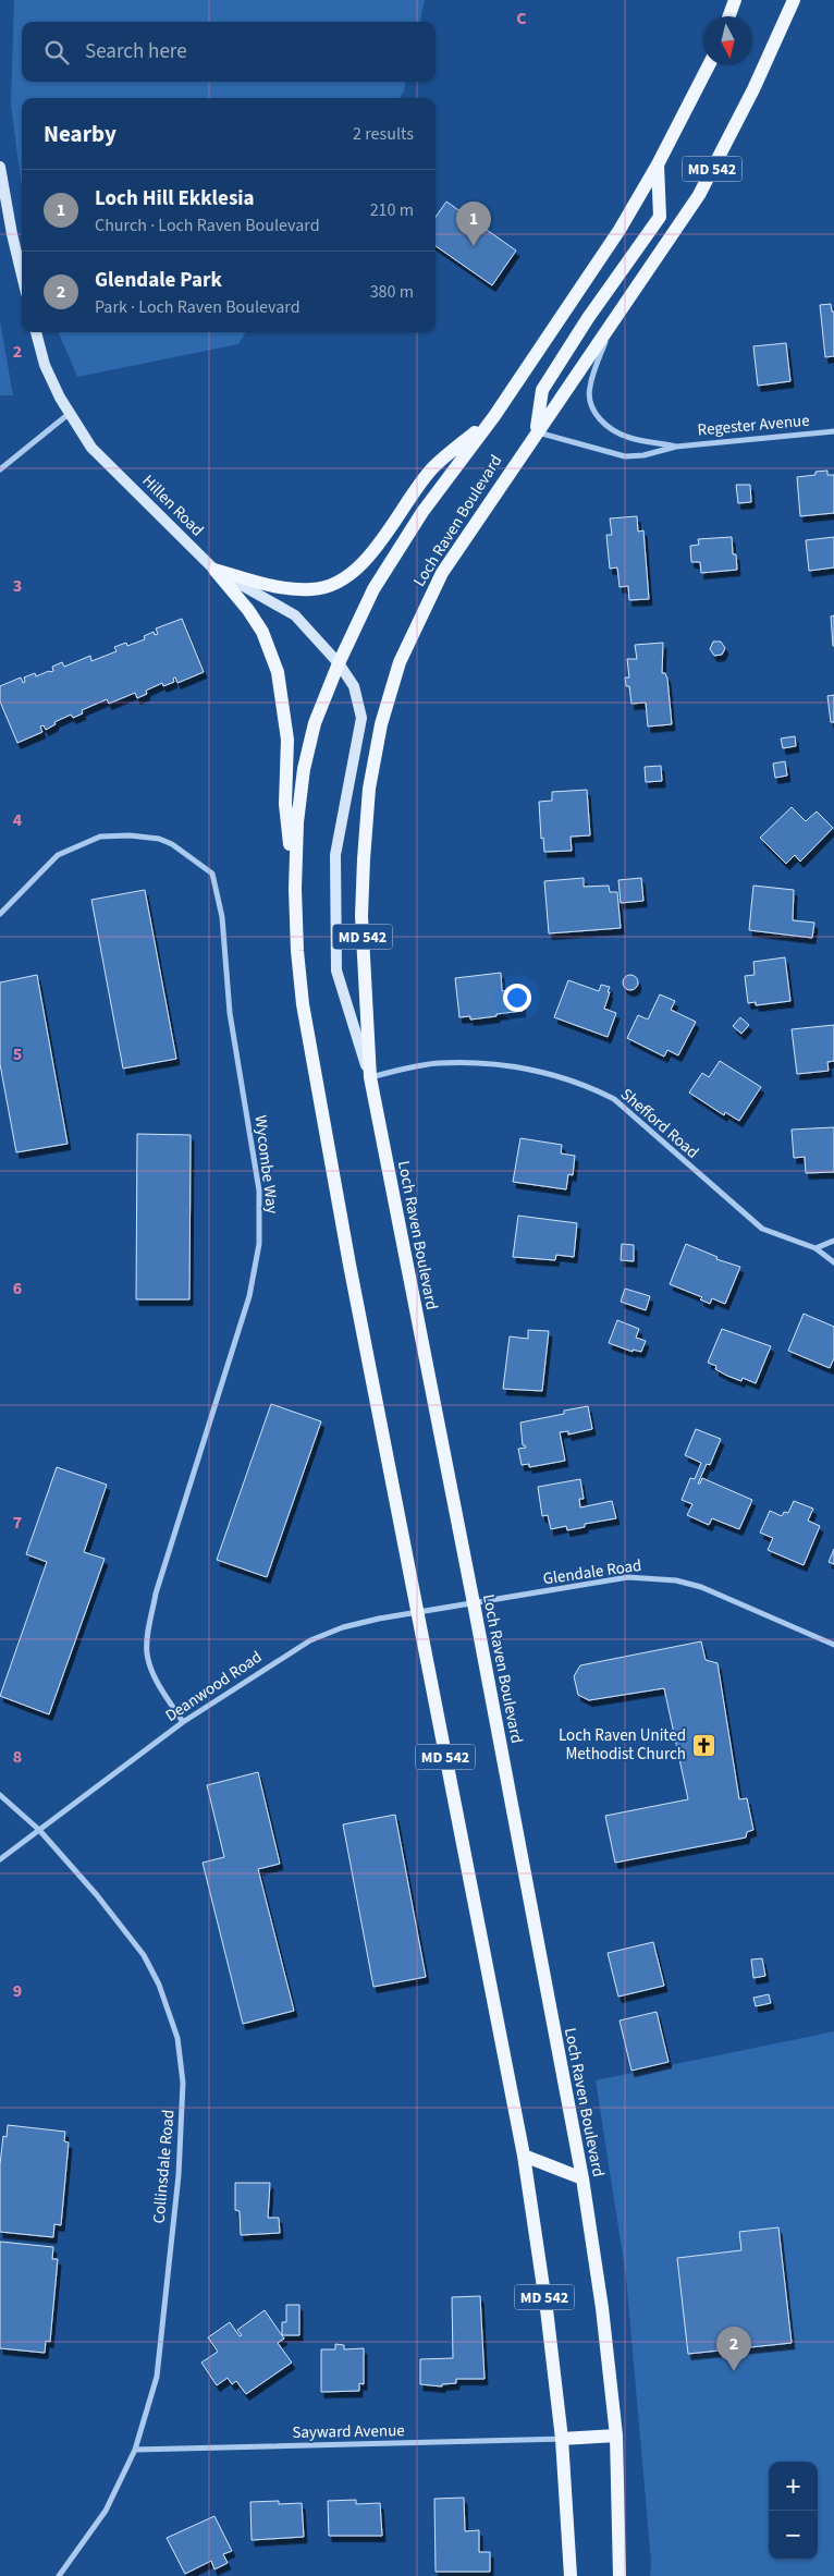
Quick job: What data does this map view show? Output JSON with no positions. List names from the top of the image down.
{
  "streets": {
    "main road": ["MD 542", "Loch Raven Boulevard"],
    "street": [
      "Regester Avenue",
      "Hillen Road",
      "Shefford Road",
      "Wycombe Way",
      "Glendale Road",
      "Deanwood Road",
      "Collinsdale Road",
      "Sayward Avenue"
    ]
  },
  "crossings": [
    ["Regester Avenue", "Loch Raven Boulevard"],
    ["Hillen Road", "Loch Raven Boulevard"],
    ["Hillen Road", "Shefford Road"],
    ["Loch Raven Boulevard", "Shefford Road"],
    ["Loch Raven Boulevard", "Glendale Road"],
    ["Loch Raven Boulevard", "Deanwood Road"],
    ["Loch Raven Boulevard", "Sayward Avenue"],
    ["Wycombe Way", "Deanwood Road"],
    ["Glendale Road", "Deanwood Road"],
    ["Deanwood Road", "Collinsdale Road"],
    ["Collinsdale Road", "Sayward Avenue"]
  ],
  "places": {
    "church": ["Loch Raven United Methodist Church"]
  },
  "north": "bottom",
  "page": {
    "search": "Search here",
    "heading": ["Nearby", "2 results"],
    "list": [
      {
        "mark": "1",
        "name": "Loch Hill Ekklesia",
        "note": "Church · Loch Raven Boulevard",
        "value": "210 m"
      },
      {
        "mark": "2",
        "name": "Glendale Park",
        "note": "Park · Loch Raven Boulevard",
        "value": "380 m"
      }
    ],
    "pins": ["1", "2"],
    "map_buttons": ["+", "−"]
  },
  "grid": {
    "columns": ["C"],
    "rows": [
      "2",
      "3",
      "4",
      "5",
      "6",
      "7",
      "8",
      "9"
    ]
  }
}
